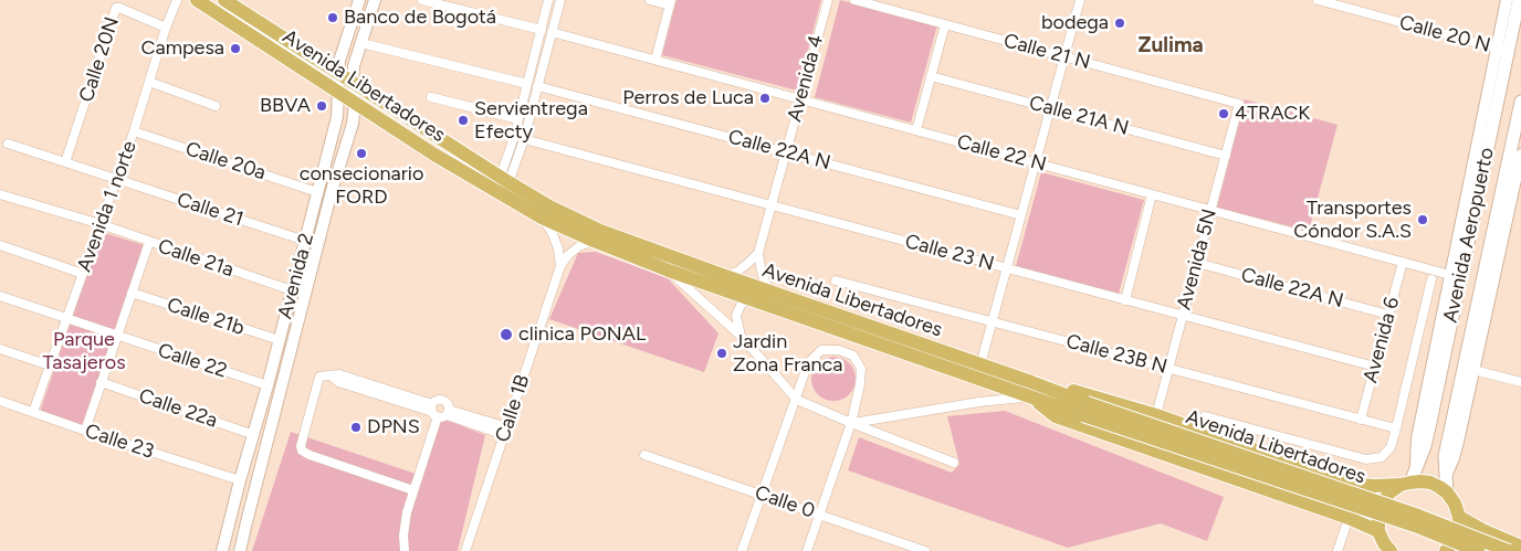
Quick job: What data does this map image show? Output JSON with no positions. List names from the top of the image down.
{
  "streets": {
    "main road": ["Avenida Libertadores", "Avenida Aeropuerto"],
    "street": [
      "Calle 20 N",
      "Calle 21 N",
      "Calle 20N",
      "Avenida 4",
      "Calle 21A N",
      "Calle 22A N",
      "Calle 22 N",
      "Calle 20a",
      "Avenida 1 norte",
      "Calle 21",
      "Calle 23 N",
      "Calle 21a",
      "Avenida 5N",
      "Avenida 2",
      "Calle 21b",
      "Avenida 6",
      "Calle 23B N",
      "Calle 22",
      "Calle 22a",
      "Calle 1B",
      "Calle 23",
      "Calle 0"
    ]
  },
  "crossings": [
    ["Calle 20 N", "Avenida Aeropuerto"],
    ["Calle 21 N", "Avenida 5N"],
    ["Calle 20N", "Avenida 1 norte"],
    ["Calle 20N", "Calle 21"],
    ["Avenida 4", "Avenida Libertadores"],
    ["Avenida 4", "Calle 22A N"],
    ["Avenida 4", "Calle 22 N"],
    ["Avenida 4", "Calle 23 N"],
    ["Avenida Libertadores", "Avenida 2"],
    ["Avenida Libertadores", "Calle 1B"],
    ["Calle 21A N", "Avenida 5N"],
    ["Calle 22A N", "Avenida 5N"],
    ["Calle 22A N", "Avenida 6"],
    ["Calle 22 N", "Avenida Aeropuerto"],
    ["Calle 22 N", "Avenida 5N"],
    ["Calle 22 N", "Avenida 6"],
    ["Calle 20a", "Avenida 1 norte"],
    ["Calle 20a", "Avenida 2"],
    ["Avenida 1 norte", "Calle 21"],
    ["Avenida 1 norte", "Calle 21a"],
    ["Avenida 1 norte", "Calle 22"],
    ["Avenida 1 norte", "Calle 23"],
    ["Calle 21", "Avenida 2"],
    ["Avenida Aeropuerto", "Calle 23B N"],
    ["Calle 23 N", "Avenida 5N"],
    ["Calle 23 N", "Avenida 6"],
    ["Calle 21a", "Avenida 2"],
    ["Avenida 5N", "Calle 23B N"],
    ["Avenida 2", "Calle 21b"],
    ["Avenida 2", "Calle 22"],
    ["Avenida 2", "Calle 22a"],
    ["Avenida 2", "Calle 23"],
    ["Avenida 6", "Calle 23B N"]
  ],
  "districts": ["Zulima"],
  "parks": ["Parque Tasajeros"],
  "places": [
    "Banco de Bogotá",
    "bodega",
    "Campesa",
    "Perros de Luca",
    "BBVA",
    "4TRACK",
    "Servientrega Efecty",
    "consecionario FORD",
    "Transportes Cóndor S.A.S",
    "clinica PONAL",
    "Jardin Zona Franca",
    "DPNS"
  ]
}
